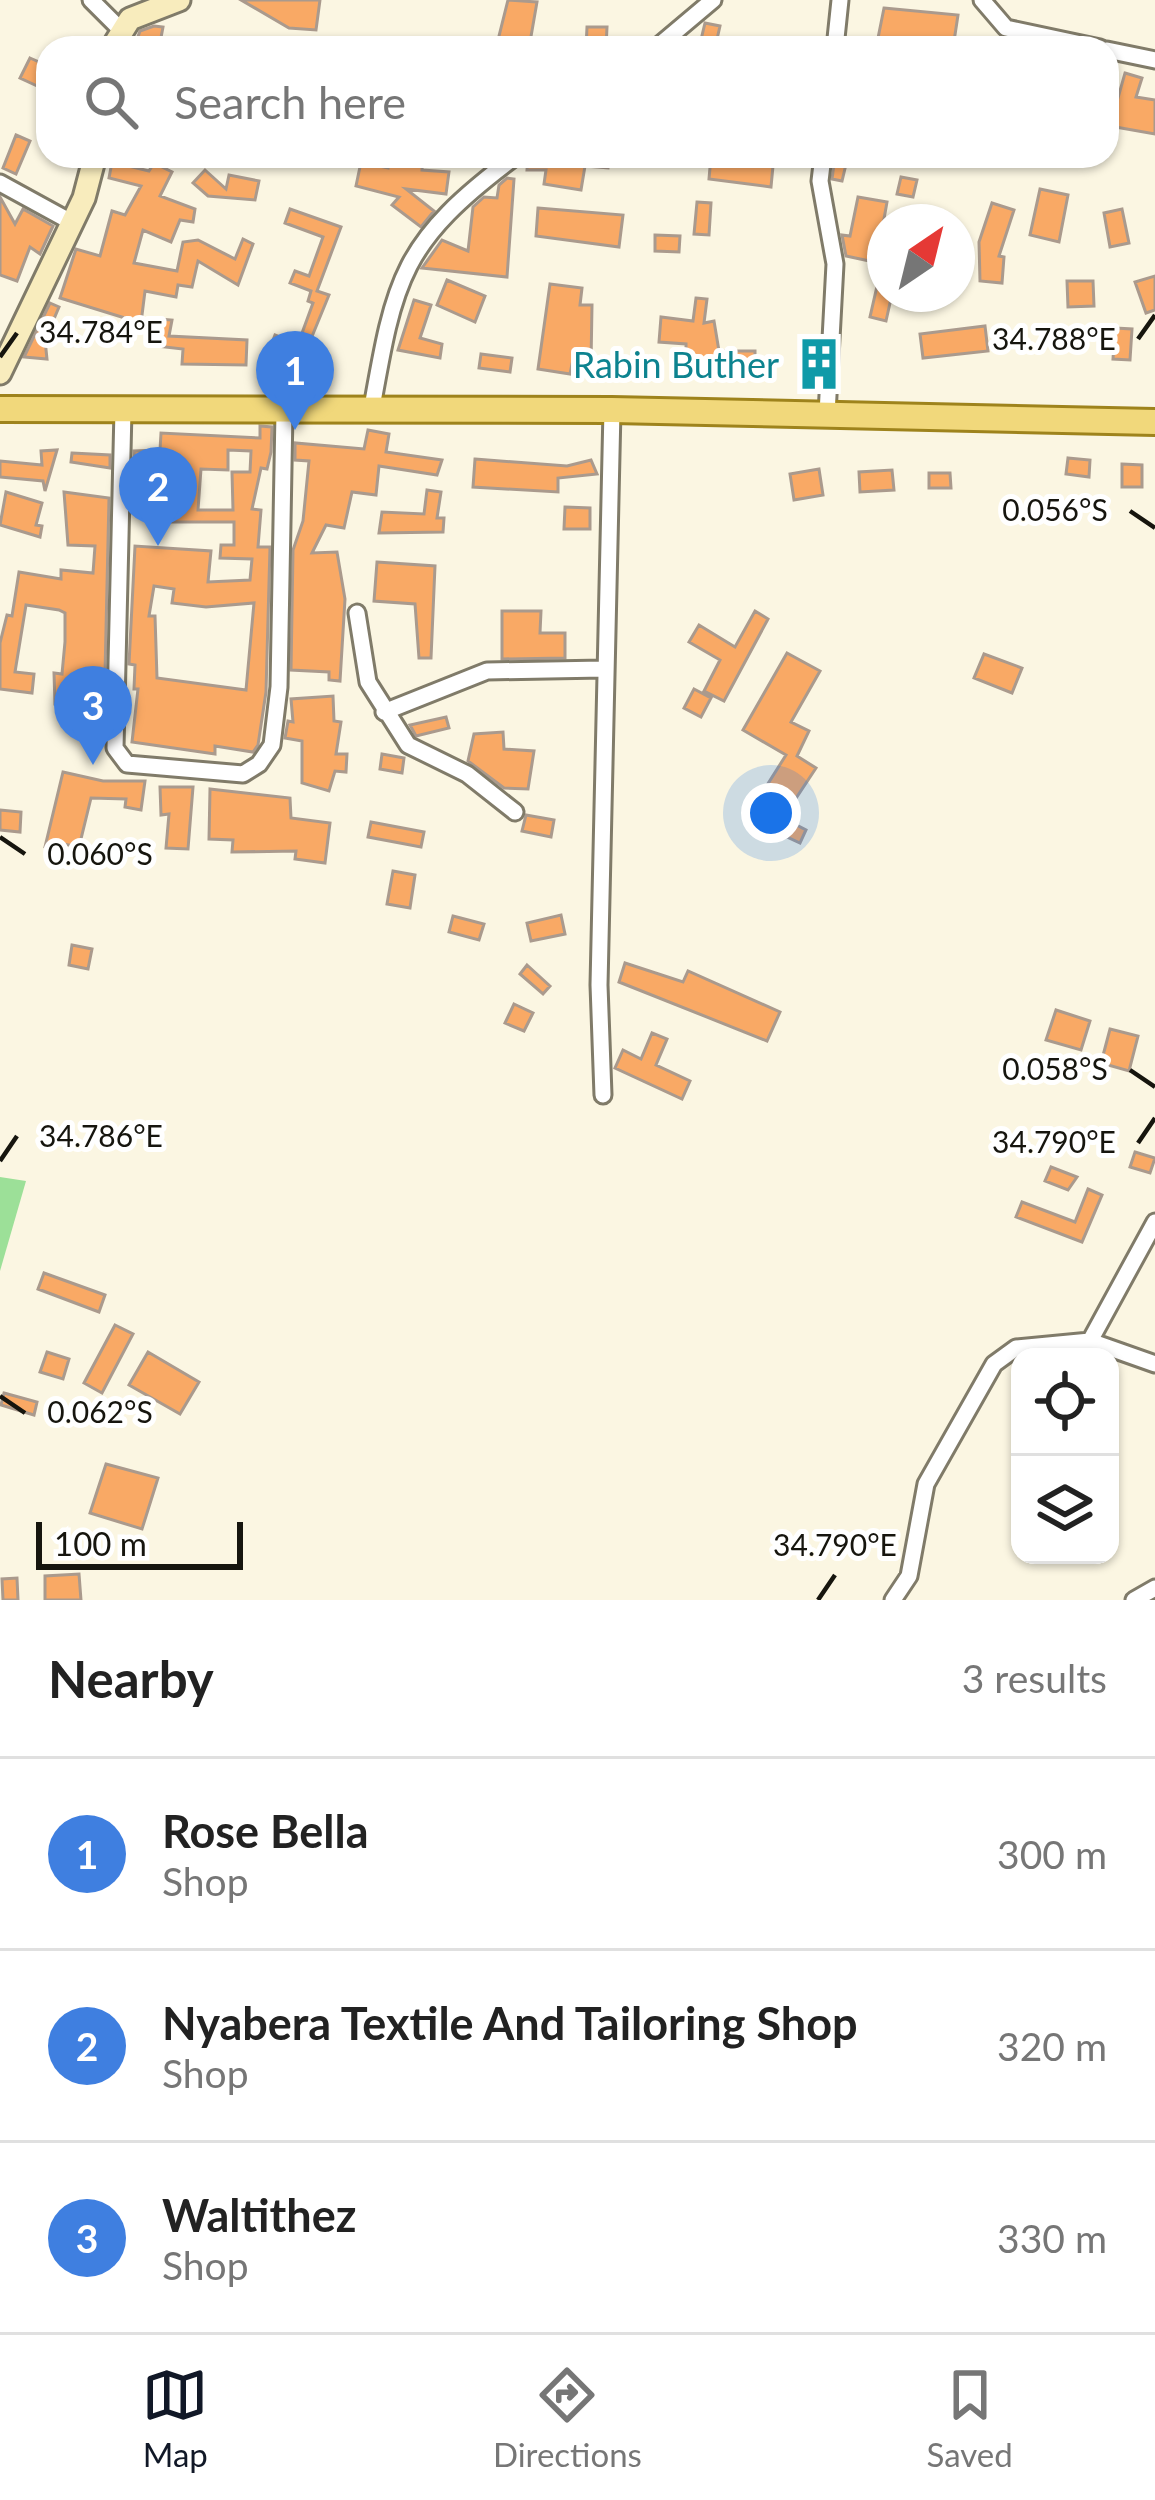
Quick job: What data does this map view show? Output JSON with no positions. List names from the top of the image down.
{
  "places": {
    "building": ["Rabin Buther"]
  },
  "scale_bar": "100 m",
  "north": "top right",
  "page": {
    "search": "Search here",
    "pins": ["1", "2", "3"],
    "scale": "100 m",
    "heading": ["Nearby", "3 results"],
    "list": [
      {
        "mark": "1",
        "name": "Rose Bella",
        "note": "Shop",
        "value": "300 m"
      },
      {
        "mark": "2",
        "name": "Nyabera Textile And Tailoring Shop",
        "note": "Shop",
        "value": "320 m"
      },
      {
        "mark": "3",
        "name": "Waltithez",
        "note": "Shop",
        "value": "330 m"
      }
    ],
    "nav": ["Map", "Directions", "Saved"]
  },
  "coordinates": [
    "34.784°E",
    "34.788°E",
    "0.056°S",
    "0.060°S",
    "0.058°S",
    "34.786°E",
    "34.790°E",
    "0.062°S"
  ]
}
